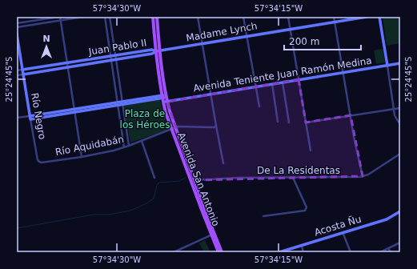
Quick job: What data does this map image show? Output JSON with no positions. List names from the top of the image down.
{
  "streets": {
    "main road": ["Avenida San Antonio"],
    "street": [
      "Madame Lynch",
      "Juan Pablo II",
      "Avenida Teniente Juan Ramón Medina",
      "Río Negro",
      "Río Aquidabán",
      "De La Residentas",
      "Acosta Ñu"
    ]
  },
  "crossings": [
    ["Madame Lynch", "Juan Pablo II"],
    ["Madame Lynch", "Avenida San Antonio"],
    ["Juan Pablo II", "Río Negro"],
    ["Juan Pablo II", "Avenida San Antonio"],
    ["Avenida Teniente Juan Ramón Medina", "Río Negro"],
    ["Avenida Teniente Juan Ramón Medina", "Avenida San Antonio"],
    ["Río Negro", "Río Aquidabán"],
    ["Río Aquidabán", "Avenida San Antonio"],
    ["De La Residentas", "Avenida San Antonio"]
  ],
  "parks": ["Plaza de los Héroes"],
  "scale_bar": "200 m",
  "north": "top",
  "coordinates": ["57°34'30\"W", "57°34'15\"W", "25°24'45\"S"]
}
